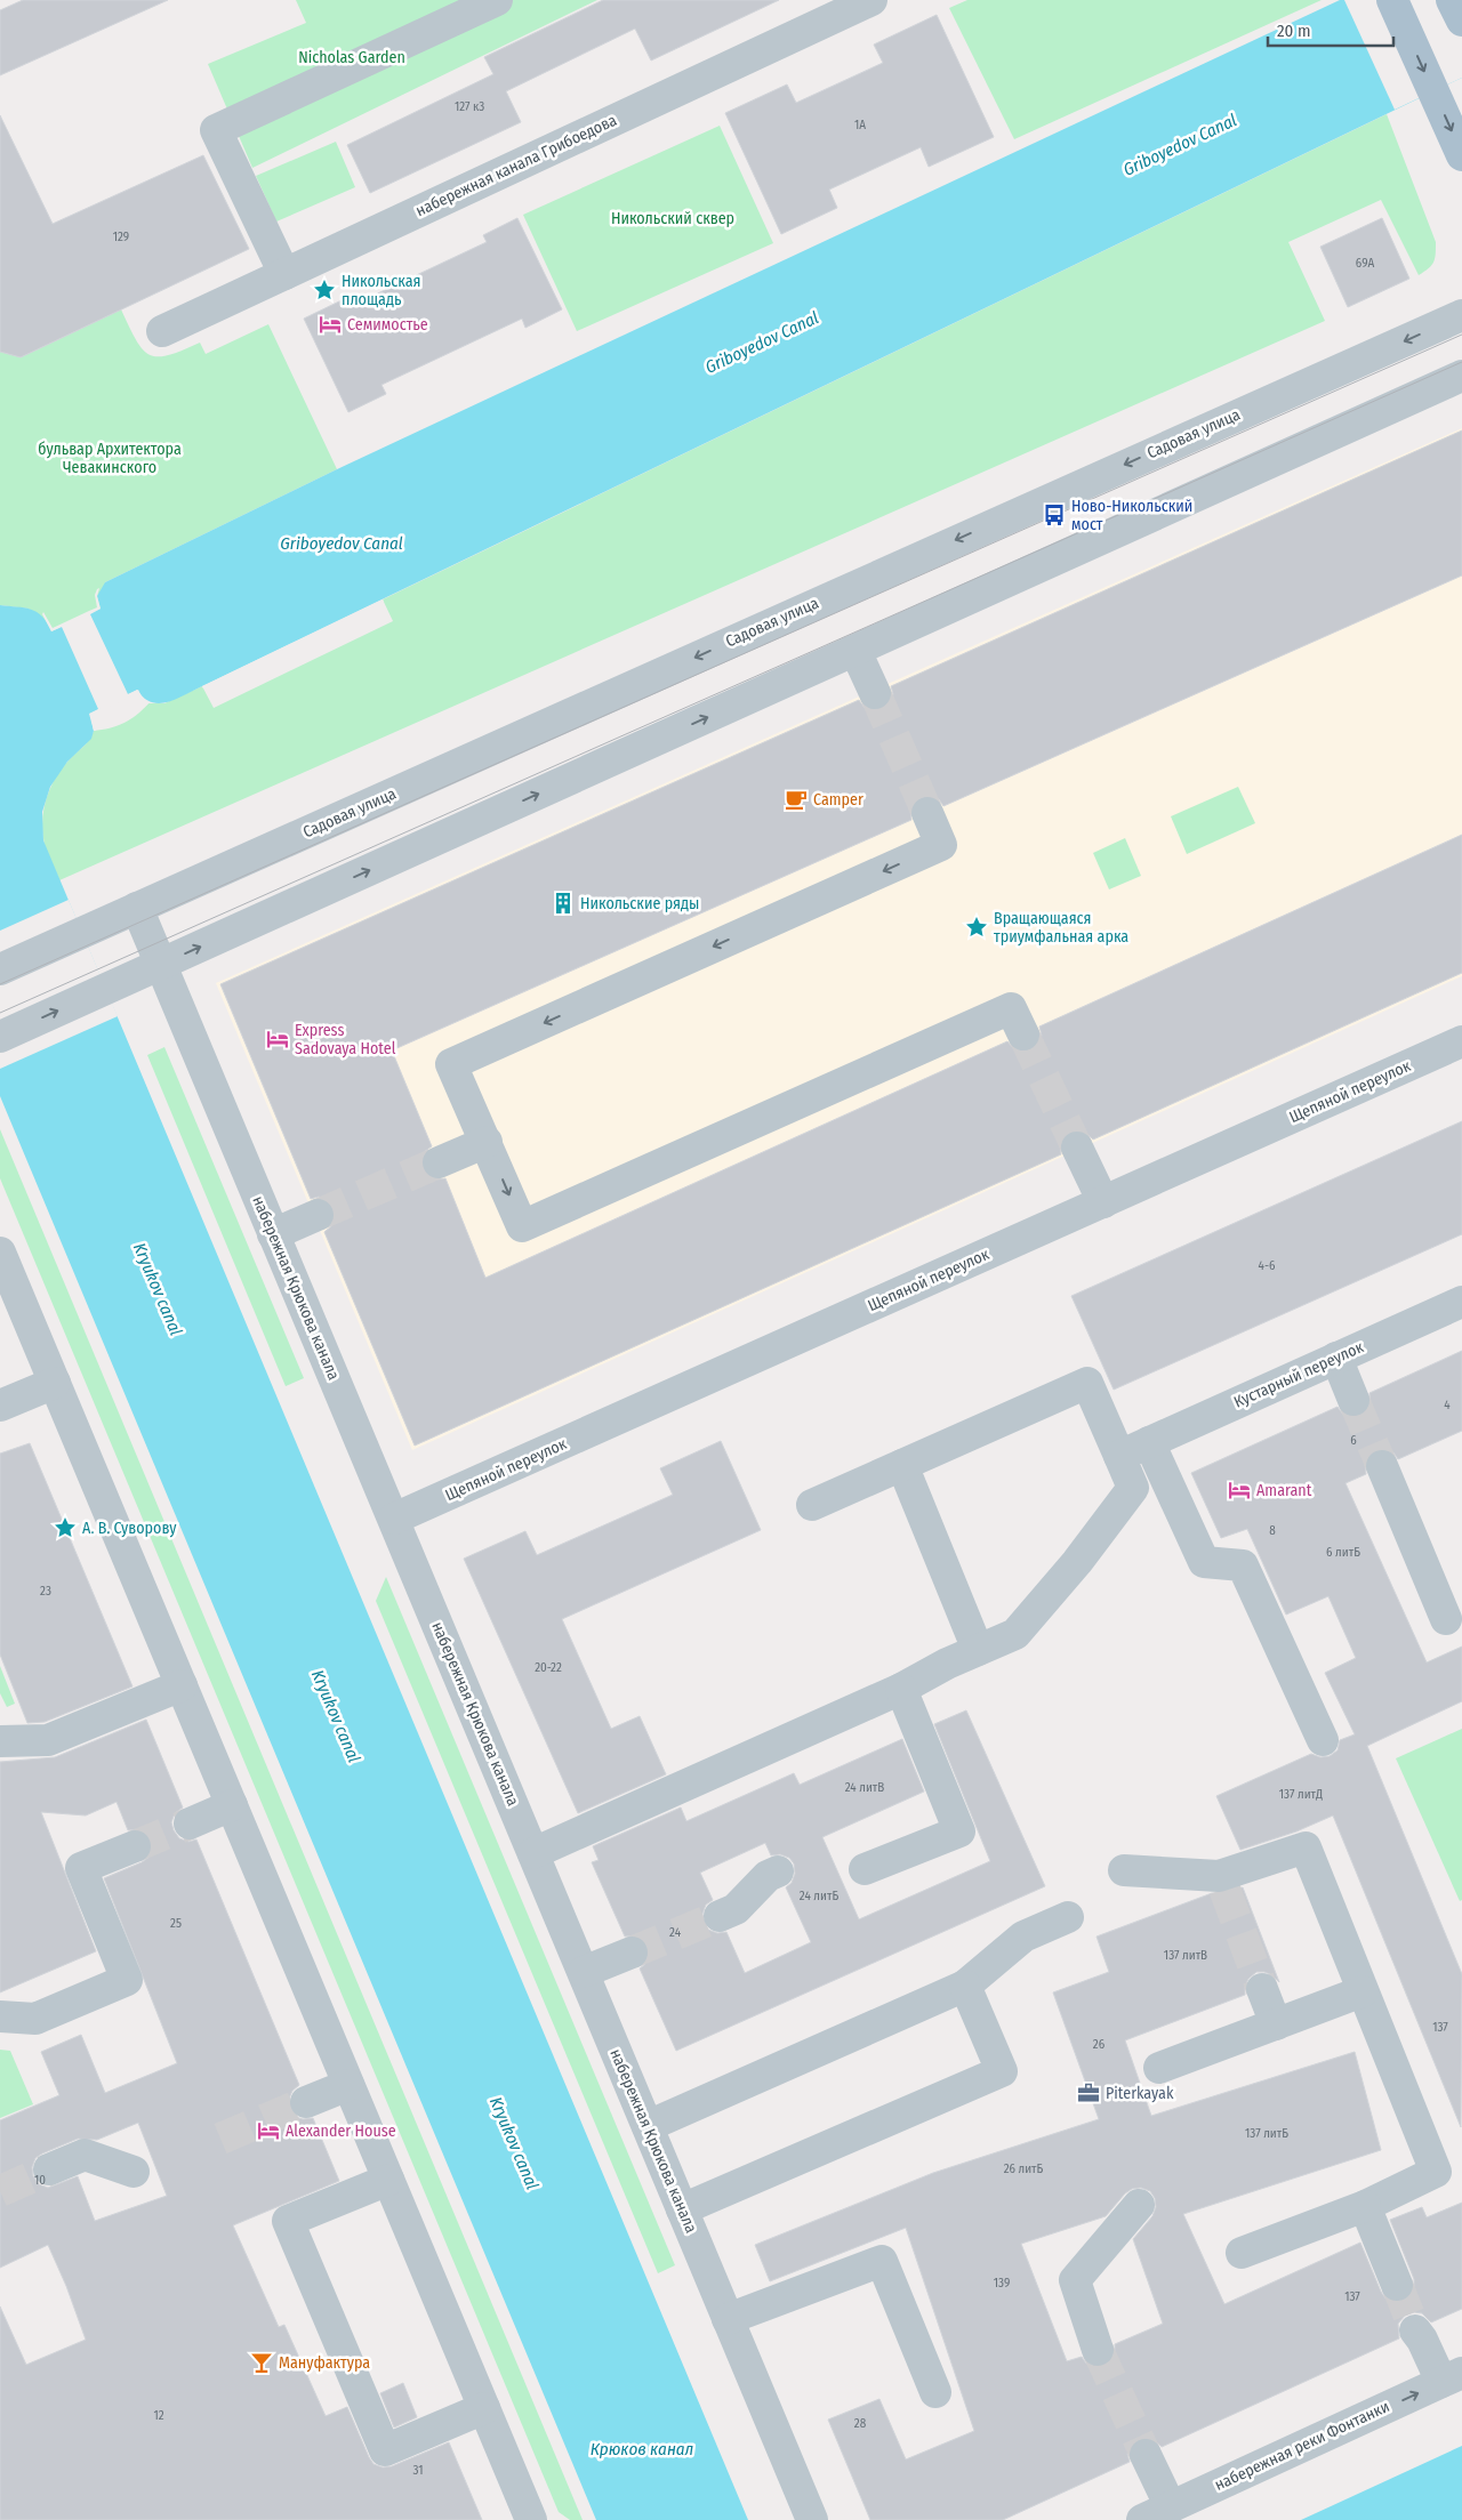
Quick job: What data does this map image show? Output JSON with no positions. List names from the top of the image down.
{
  "streets": {
    "street": [
      "набережная канала Грибоедова",
      "Садовая улица",
      "Щепяной переулок",
      "набережная Крюкова канала",
      "Кустарный переулок",
      "набережная реки Фонтанки"
    ]
  },
  "crossings": [
    ["Садовая улица", "набережная Крюкова канала"],
    ["Щепяной переулок", "набережная Крюкова канала"]
  ],
  "water": ["Griboyedov Canal", "Kryukov canal", "Крюков канал"],
  "parks": ["Nicholas Garden", "Никольский сквер", "бульвар Архитектора Чевакинского"],
  "places": {
    "place": ["Никольская площадь", "Вращающаяся триумфальная арка", "А. В. Суворову"],
    "hotel": [
      "Семимостье",
      "Express Sadovaya Hotel",
      "Amarant",
      "Alexander House"
    ],
    "bus stop": ["Ново-Никольский мост"],
    "cafe": ["Camper"],
    "building": ["Никольские ряды"],
    "office": ["Piterkayak"],
    "bar": ["Мануфактура"]
  },
  "house_numbers": [
    "127 к3",
    "1А",
    "129",
    "69А",
    "4-6",
    "4",
    "6",
    "8",
    "6 литБ",
    "23",
    "20-22",
    "24 литВ",
    "137 литД",
    "24 литБ",
    "25",
    "24",
    "137 литВ",
    "137",
    "26",
    "137 литБ",
    "26 литБ",
    "10",
    "139",
    "137",
    "12",
    "28",
    "31"
  ],
  "scale_bar": "20 m"
}
